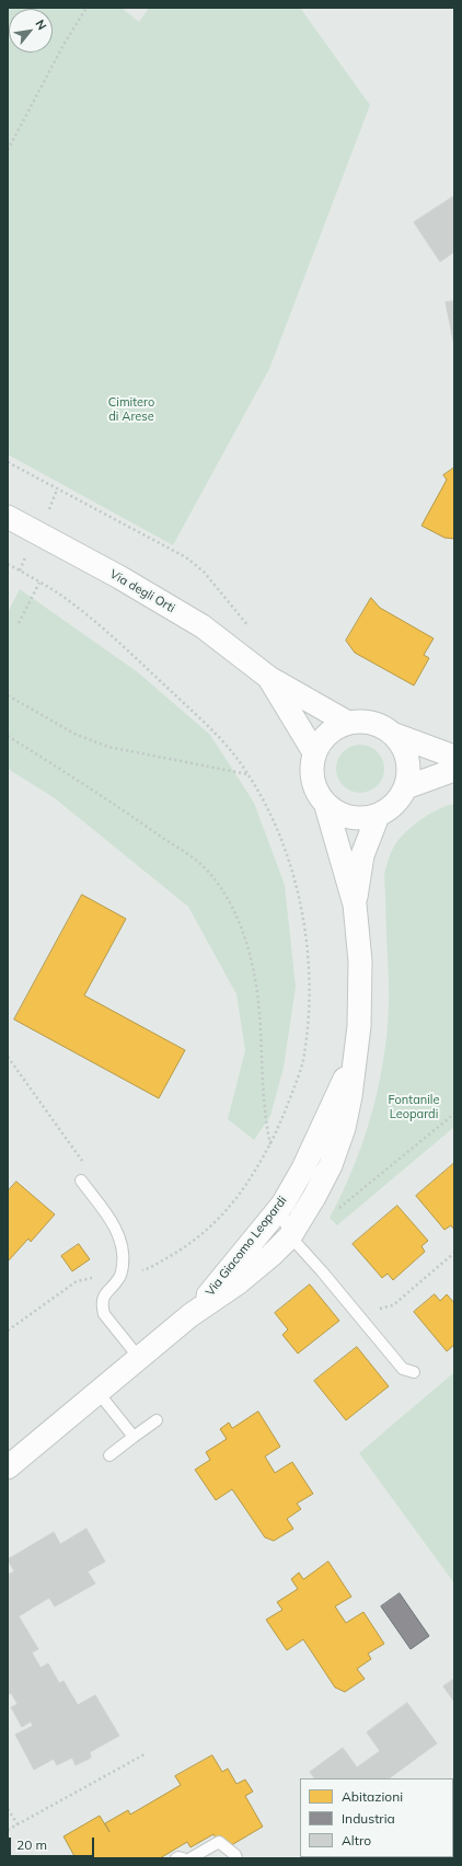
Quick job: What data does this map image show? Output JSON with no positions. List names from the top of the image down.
{
  "streets": {
    "street": ["Via degli Orti", "Via Giacomo Leopardi"]
  },
  "crossings": [
    ["Via degli Orti", "Via Giacomo Leopardi"]
  ],
  "parks": ["Cimitero di Arese", "Fontanile Leopardi"],
  "legend": ["Abitazioni", "Industria", "Altro"],
  "scale_bar": "20 m",
  "north": "top right"
}
